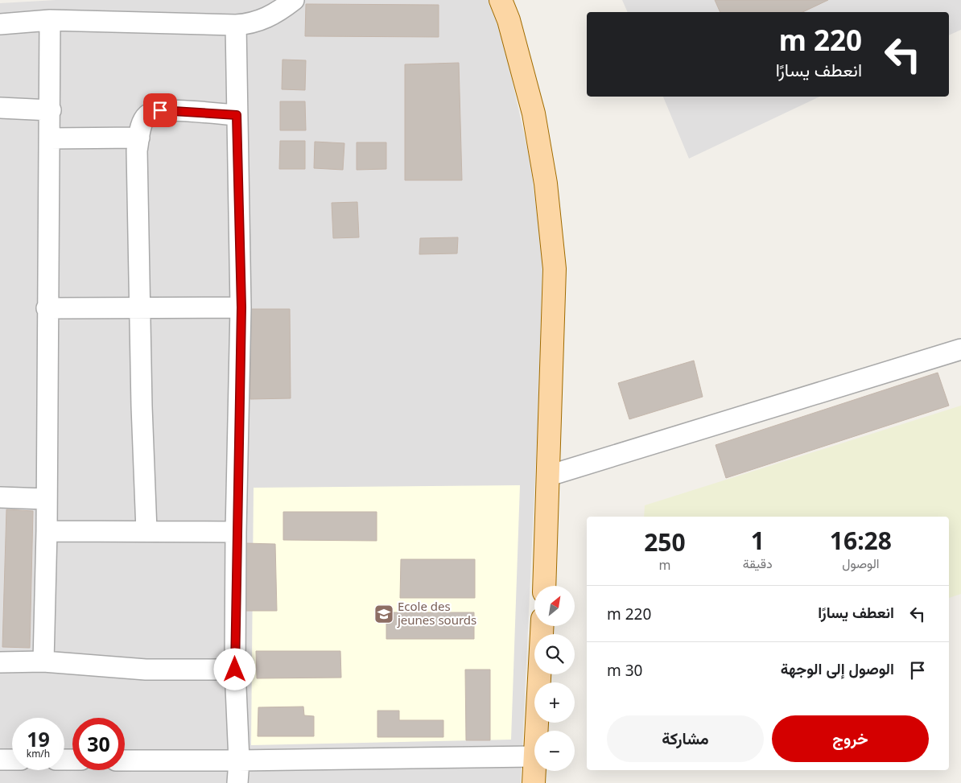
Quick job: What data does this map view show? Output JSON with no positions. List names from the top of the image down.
{
  "places": {
    "school or university": ["Ecole des jeunes sourds"]
  },
  "north": "top right",
  "page": {
    "turn": ["220 m", "انعطف يسارًا"],
    "eta": [
      "16:28",
      "الوصول",
      "1",
      "دقيقة",
      "250",
      "m"
    ],
    "list": [
      {
        "name": "انعطف يسارًا",
        "value": "220 m"
      },
      {
        "name": "الوصول إلى الوجهة",
        "value": "30 m"
      }
    ],
    "map_buttons": ["+", "−"],
    "buttons": ["خروج", "مشاركة"],
    "speed": "19 km/h",
    "limit": "30"
  }
}
